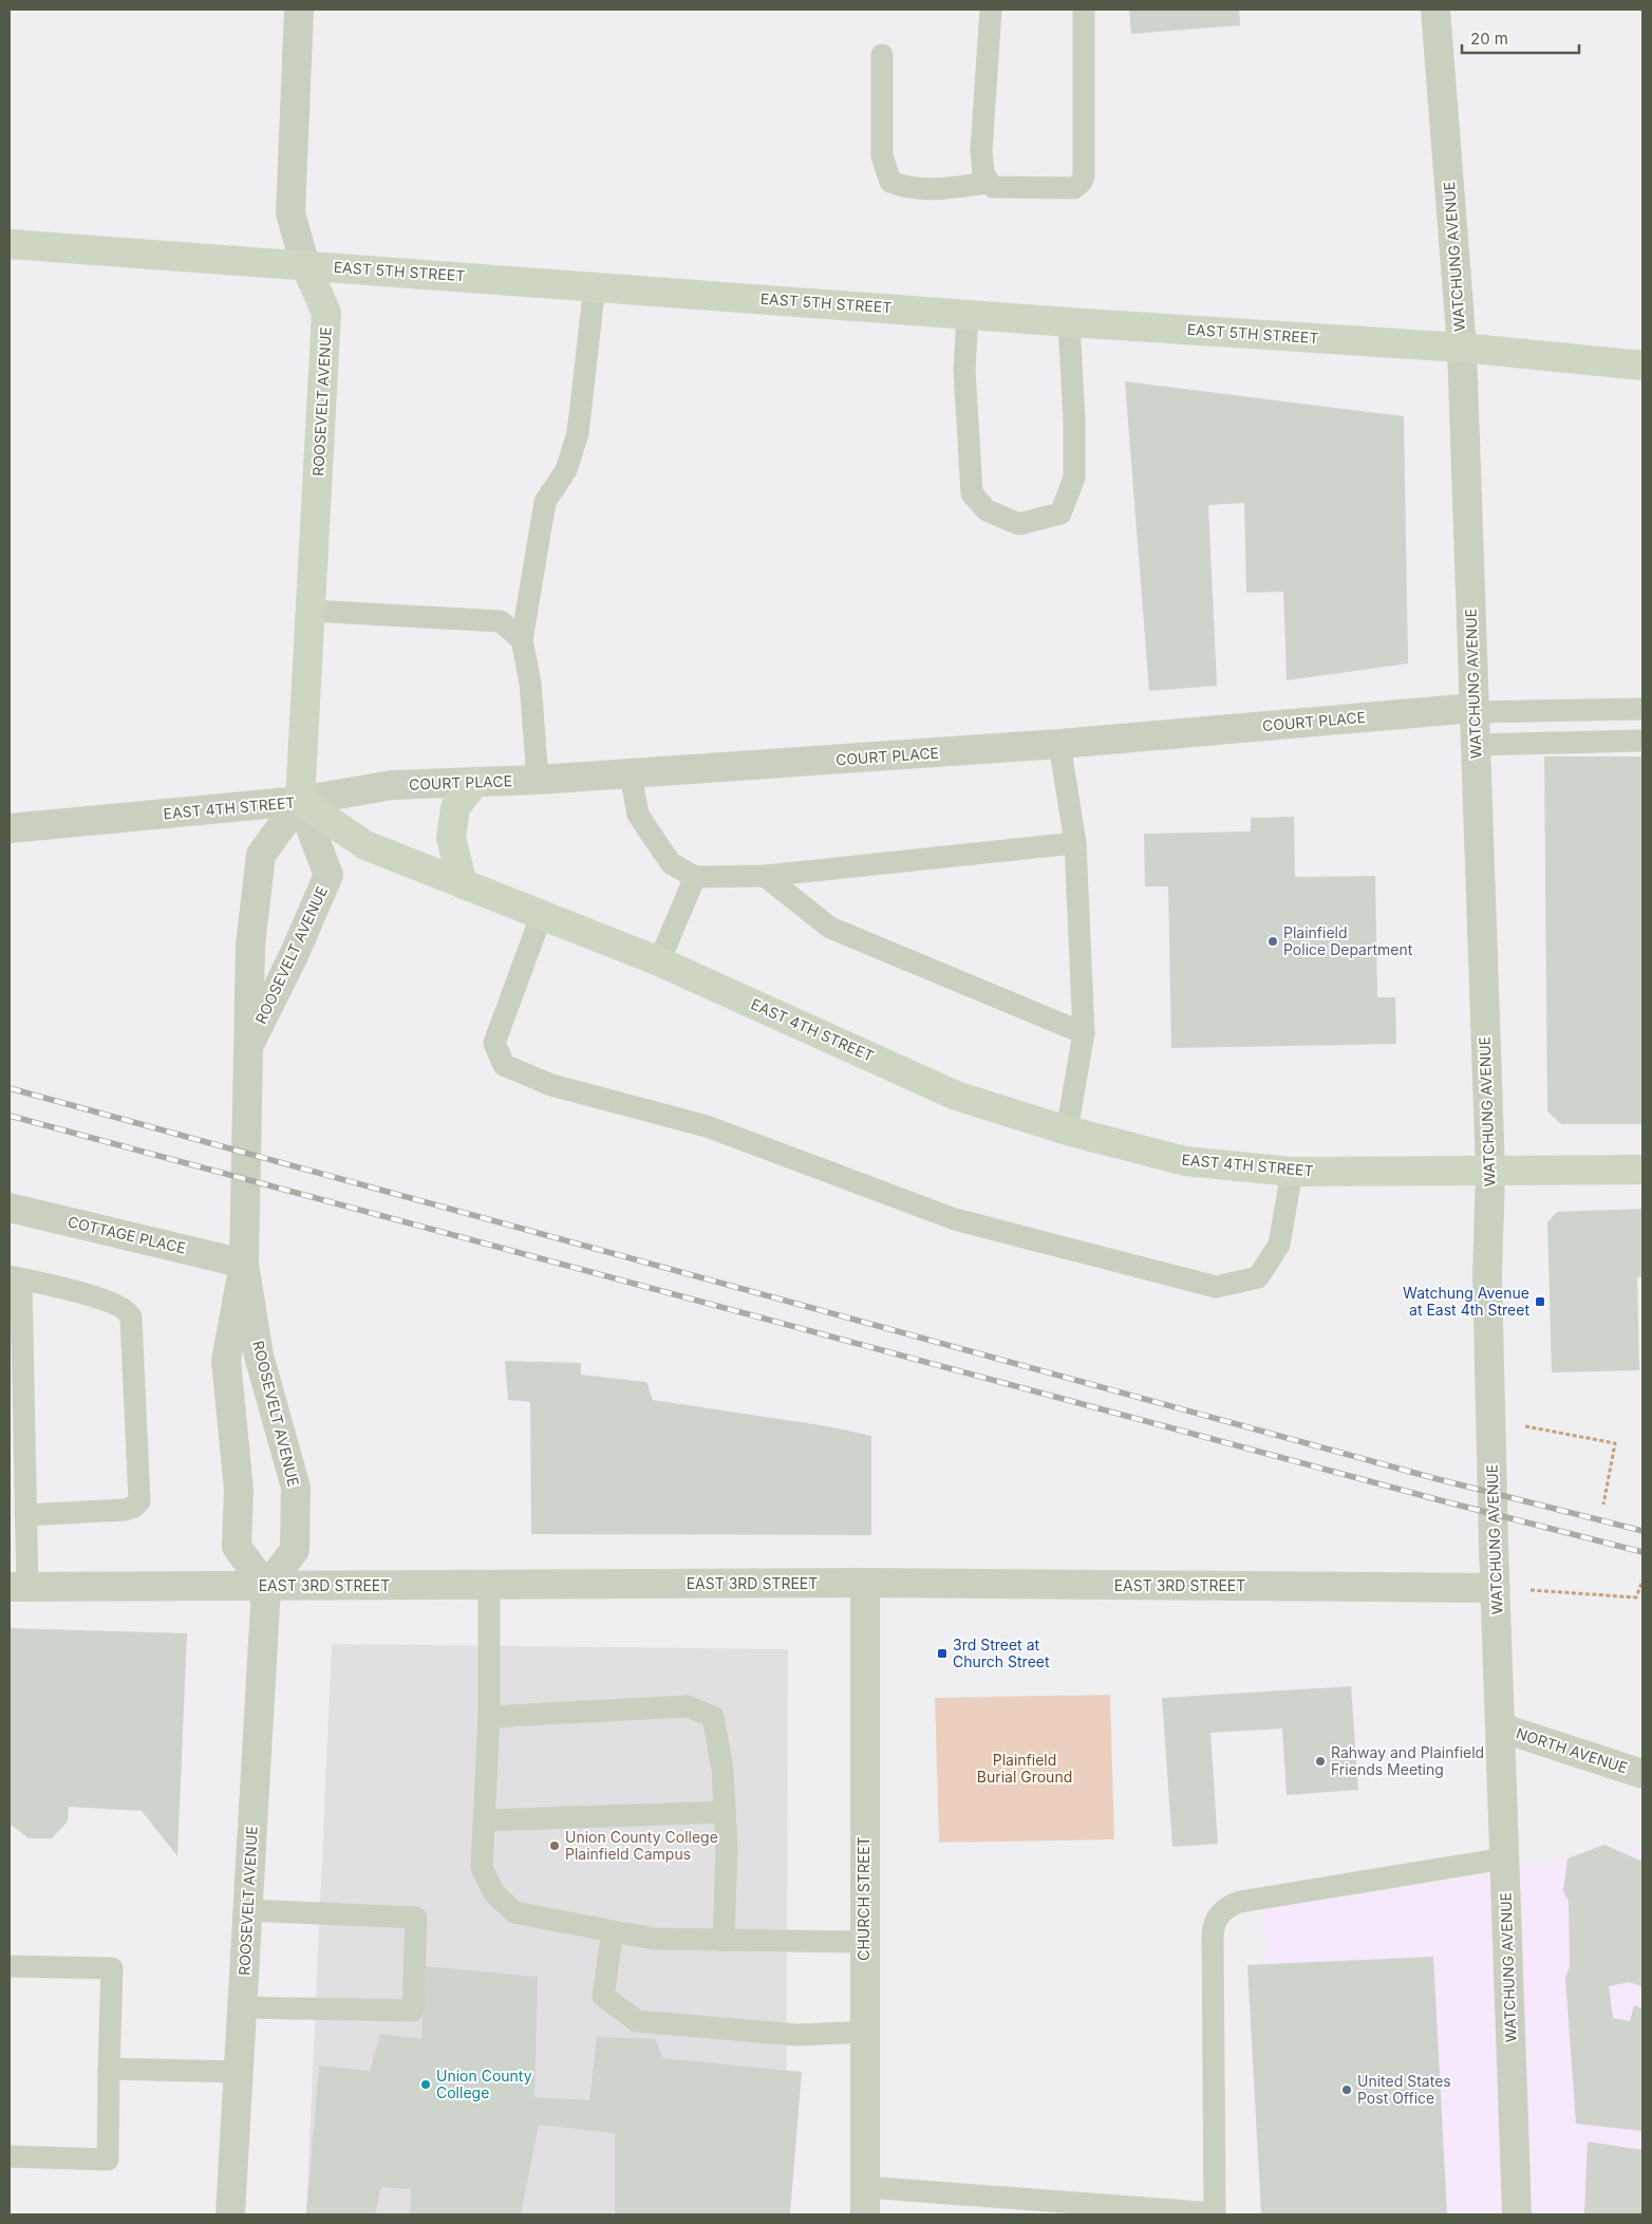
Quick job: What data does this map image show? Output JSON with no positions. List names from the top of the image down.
{
  "streets": {
    "main road": ["EAST 5TH STREET", "ROOSEVELT AVENUE", "EAST 4TH STREET"],
    "street": [
      "WATCHUNG AVENUE",
      "COURT PLACE",
      "COTTAGE PLACE",
      "EAST 3RD STREET",
      "NORTH AVENUE",
      "CHURCH STREET"
    ]
  },
  "crossings": [
    ["WATCHUNG AVENUE", "EAST 5TH STREET"],
    ["WATCHUNG AVENUE", "COURT PLACE"],
    ["WATCHUNG AVENUE", "EAST 4TH STREET"],
    ["WATCHUNG AVENUE", "EAST 3RD STREET"],
    ["WATCHUNG AVENUE", "NORTH AVENUE"],
    ["EAST 5TH STREET", "ROOSEVELT AVENUE"],
    ["ROOSEVELT AVENUE", "COURT PLACE"],
    ["ROOSEVELT AVENUE", "EAST 4TH STREET"],
    ["ROOSEVELT AVENUE", "COTTAGE PLACE"],
    ["ROOSEVELT AVENUE", "EAST 3RD STREET"],
    ["COURT PLACE", "EAST 4TH STREET"],
    ["EAST 3RD STREET", "CHURCH STREET"]
  ],
  "parks": ["Plainfield Burial Ground"],
  "places": {
    "other": [
      "Plainfield Police Department",
      "Rahway and Plainfield Friends Meeting",
      "Union County College Plainfield Campus",
      "Union County College",
      "United States Post Office"
    ],
    "transit": ["Watchung Avenue at East 4th Street", "3rd Street at Church Street"]
  },
  "scale_bar": "20 m"
}
